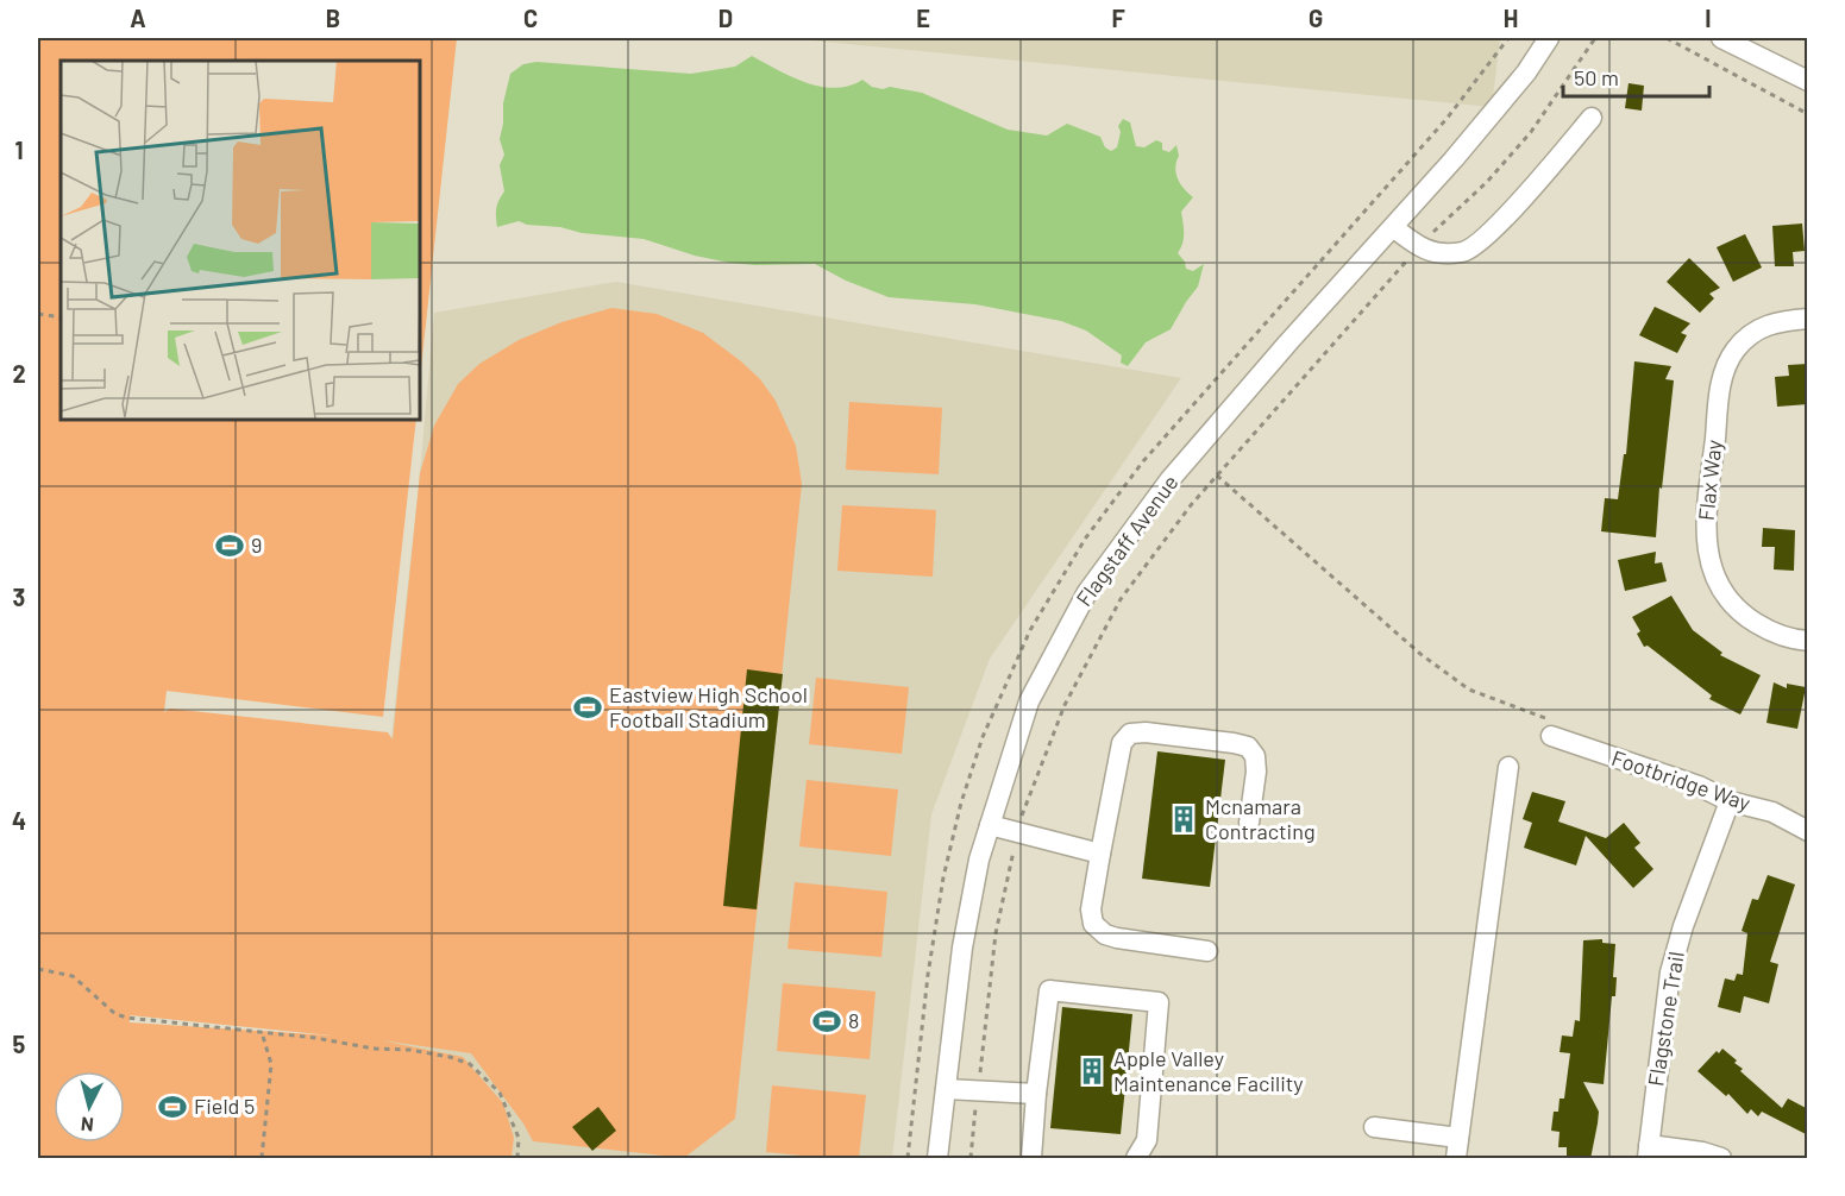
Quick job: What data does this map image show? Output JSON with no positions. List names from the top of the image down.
{
  "streets": {
    "street": [
      "Flax Way",
      "Flagstaff Avenue",
      "Footbridge Way",
      "Flagstone Trail"
    ]
  },
  "crossings": [
    ["Footbridge Way", "Flagstone Trail"]
  ],
  "places": {
    "sports": [
      "9",
      "Eastview High School Football Stadium",
      "8",
      "Field 5"
    ],
    "building": ["Mcnamara Contracting", "Apple Valley Maintenance Facility"]
  },
  "scale_bar": "50 m",
  "north": "bottom",
  "grid": {
    "columns": [
      "A",
      "B",
      "C",
      "D",
      "E",
      "F",
      "G",
      "H",
      "I"
    ],
    "rows": [
      "1",
      "2",
      "3",
      "4",
      "5"
    ]
  }
}
